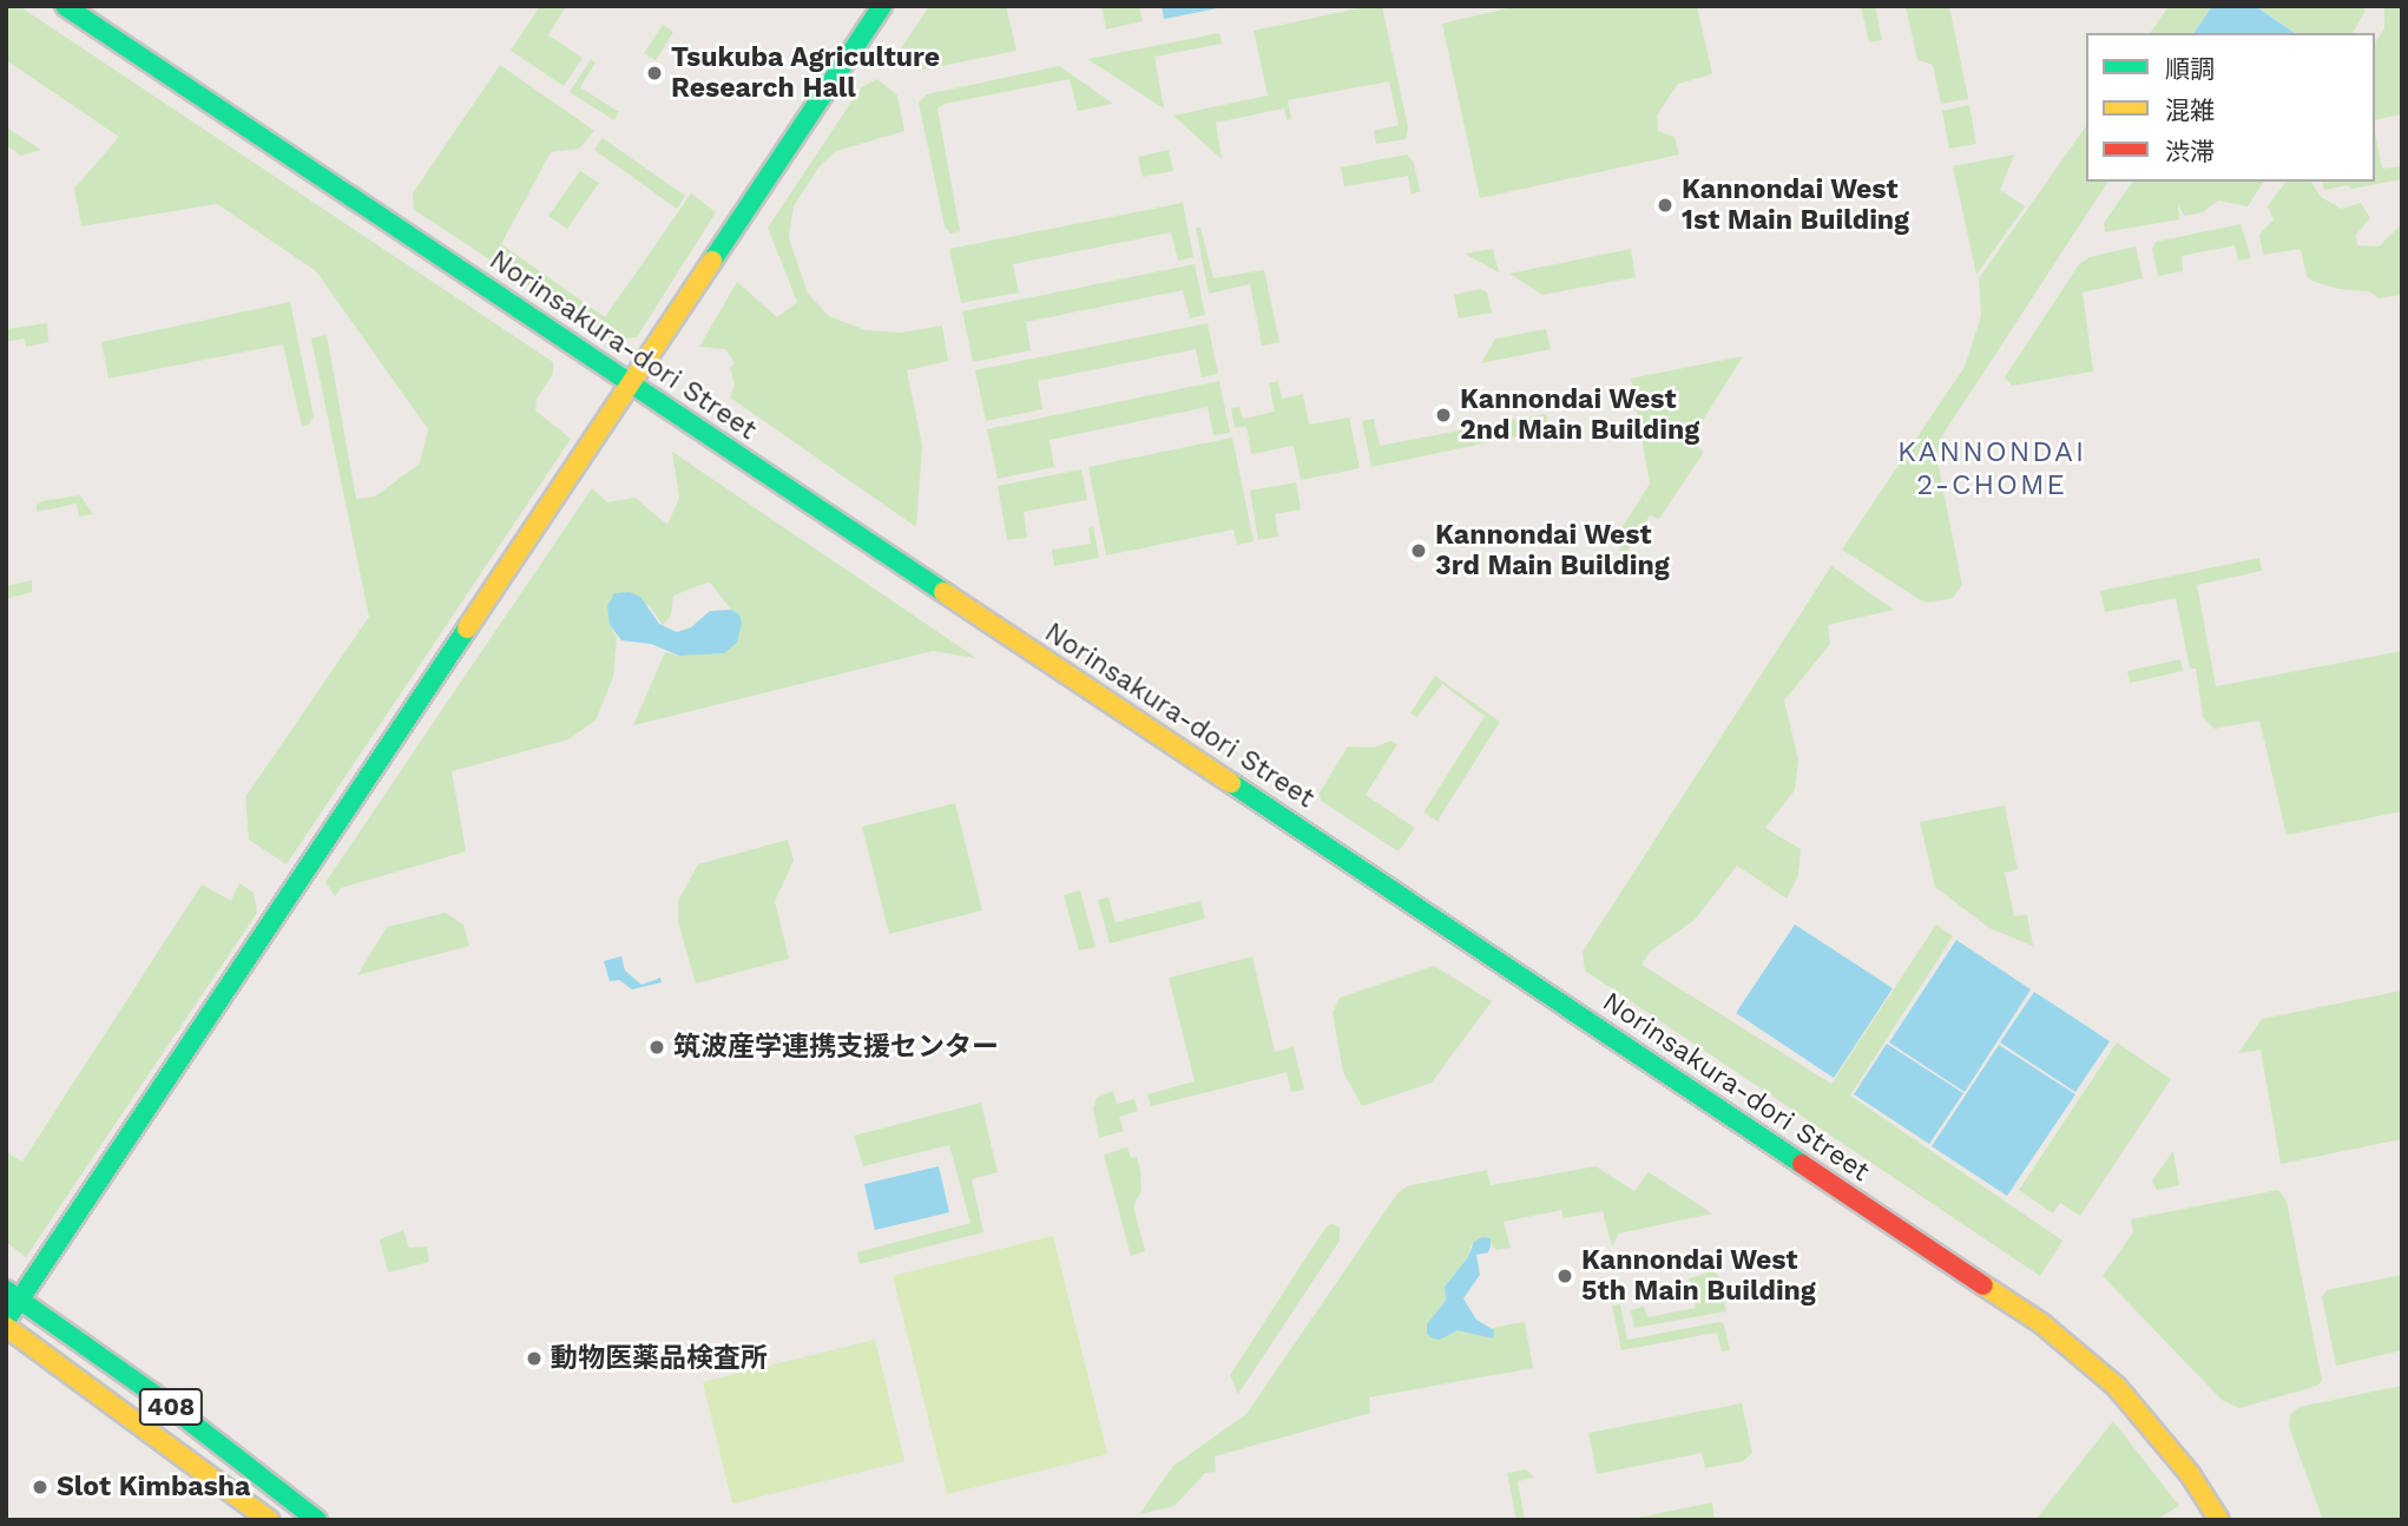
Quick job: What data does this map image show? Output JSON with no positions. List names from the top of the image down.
{
  "streets": {
    "main road": ["Norinsakura-dori Street", "408"]
  },
  "districts": ["KANNONDAI 2-CHOME"],
  "places": [
    "Tsukuba Agriculture Research Hall",
    "Kannondai West 1st Main Building",
    "Kannondai West 2nd Main Building",
    "Kannondai West 3rd Main Building",
    "筑波産学連携支援センター",
    "Kannondai West 5th Main Building",
    "動物医薬品検査所",
    "Slot Kimbasha"
  ],
  "legend": ["順調", "混雑", "渋滞"]
}
